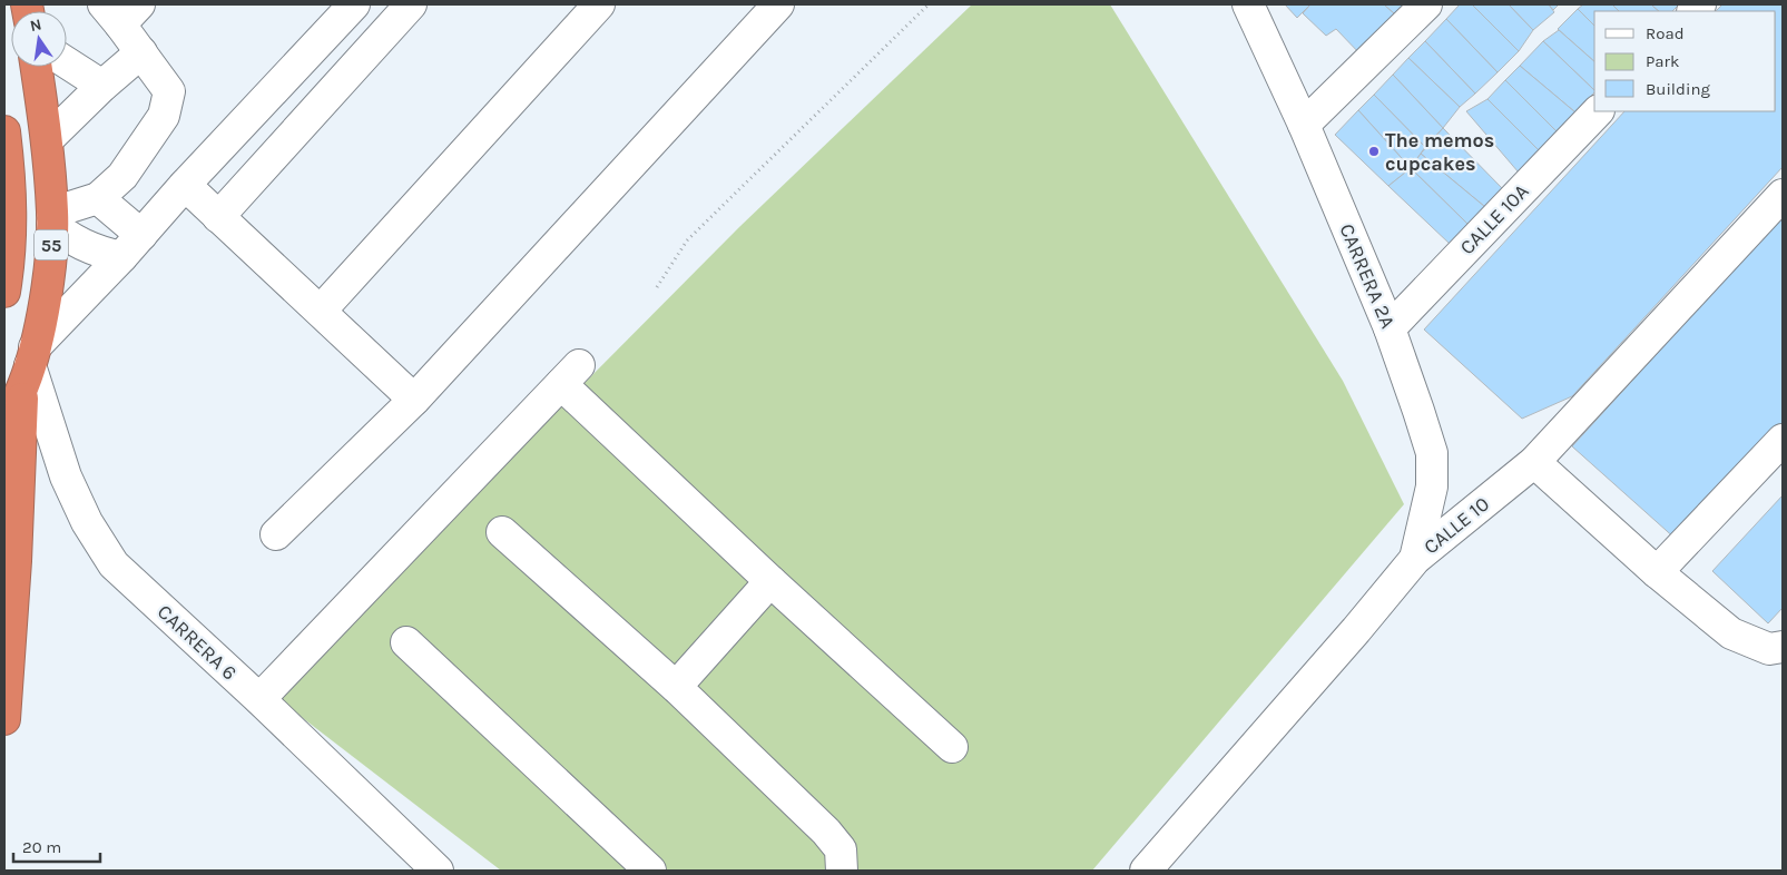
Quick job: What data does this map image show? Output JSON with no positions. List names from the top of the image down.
{
  "streets": {
    "highway": ["55"],
    "street": [
      "CALLE 10A",
      "CARRERA 2A",
      "CALLE 10",
      "CARRERA 6"
    ]
  },
  "crossings": [
    ["CALLE 10A", "CARRERA 2A"],
    ["55", "CARRERA 6"],
    ["CARRERA 2A", "CALLE 10"]
  ],
  "places": ["The memos cupcakes"],
  "legend": ["Road", "Park", "Building"],
  "scale_bar": "20 m",
  "north": "top"
}
